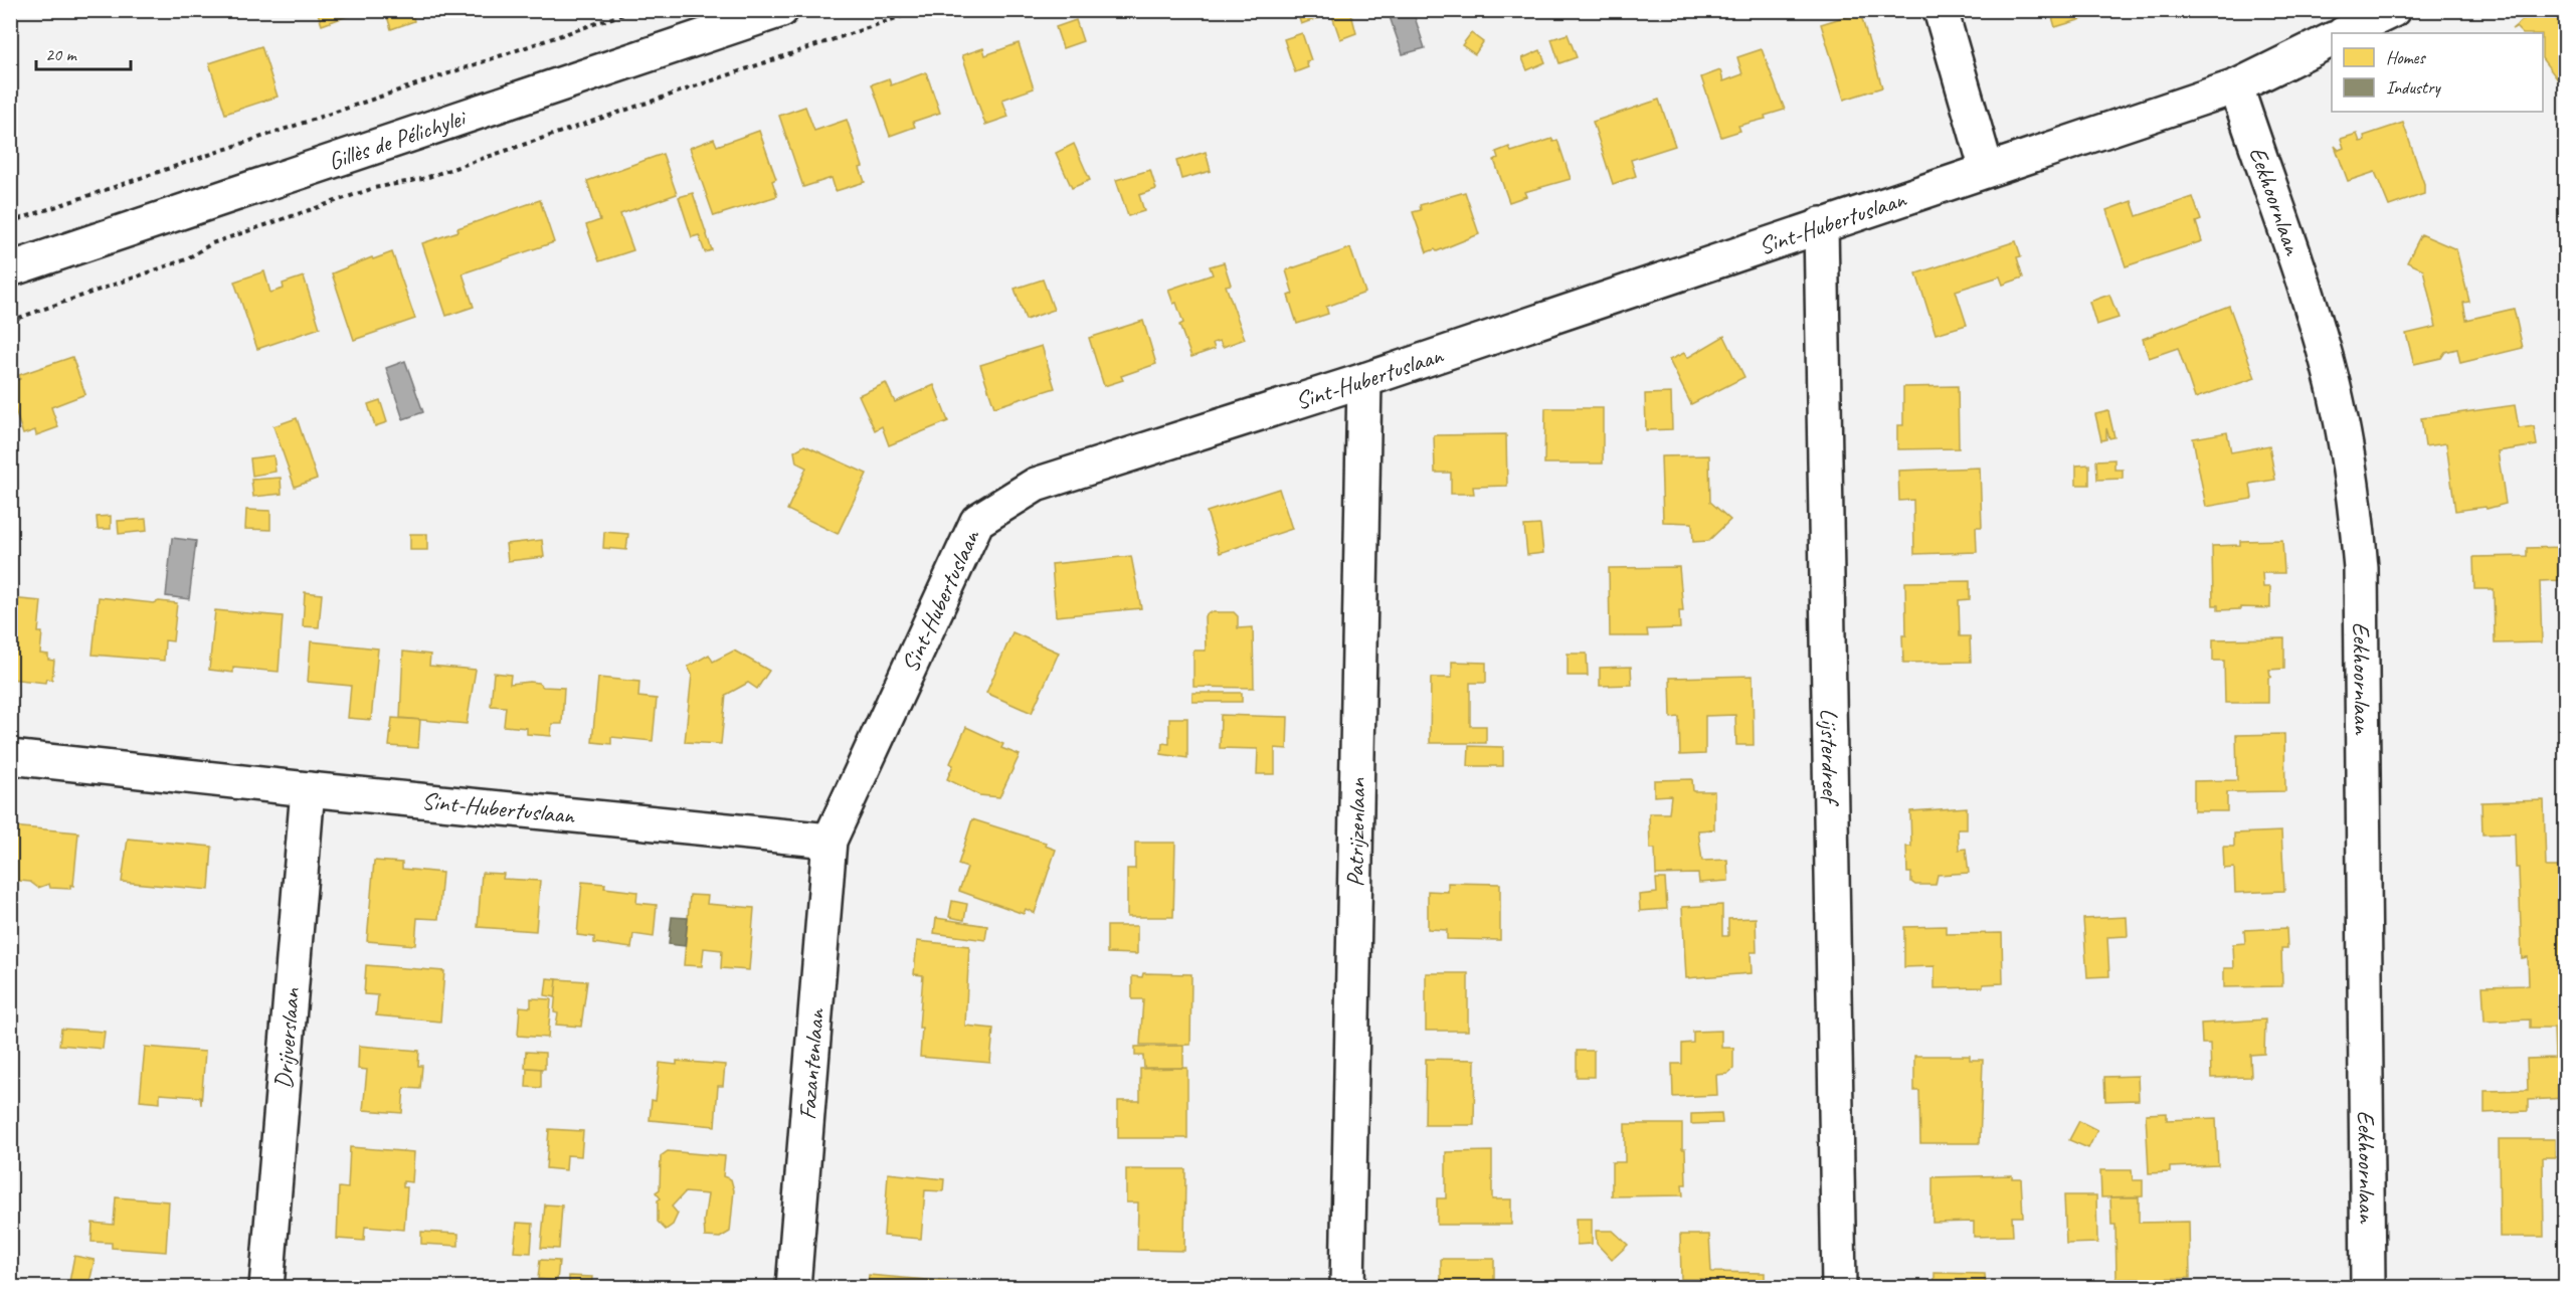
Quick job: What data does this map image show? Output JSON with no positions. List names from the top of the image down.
{
  "streets": {
    "street": [
      "Gillès de Pélichylei",
      "Eekhoornlaan",
      "Sint-Hubertuslaan",
      "Lijsterdreef",
      "Patrijzenlaan",
      "Drijverslaan",
      "Fazantenlaan"
    ]
  },
  "crossings": [
    ["Eekhoornlaan", "Sint-Hubertuslaan"],
    ["Sint-Hubertuslaan", "Lijsterdreef"],
    ["Sint-Hubertuslaan", "Patrijzenlaan"],
    ["Sint-Hubertuslaan", "Drijverslaan"],
    ["Sint-Hubertuslaan", "Fazantenlaan"]
  ],
  "legend": ["Homes", "Industry"],
  "scale_bar": "20 m"
}
